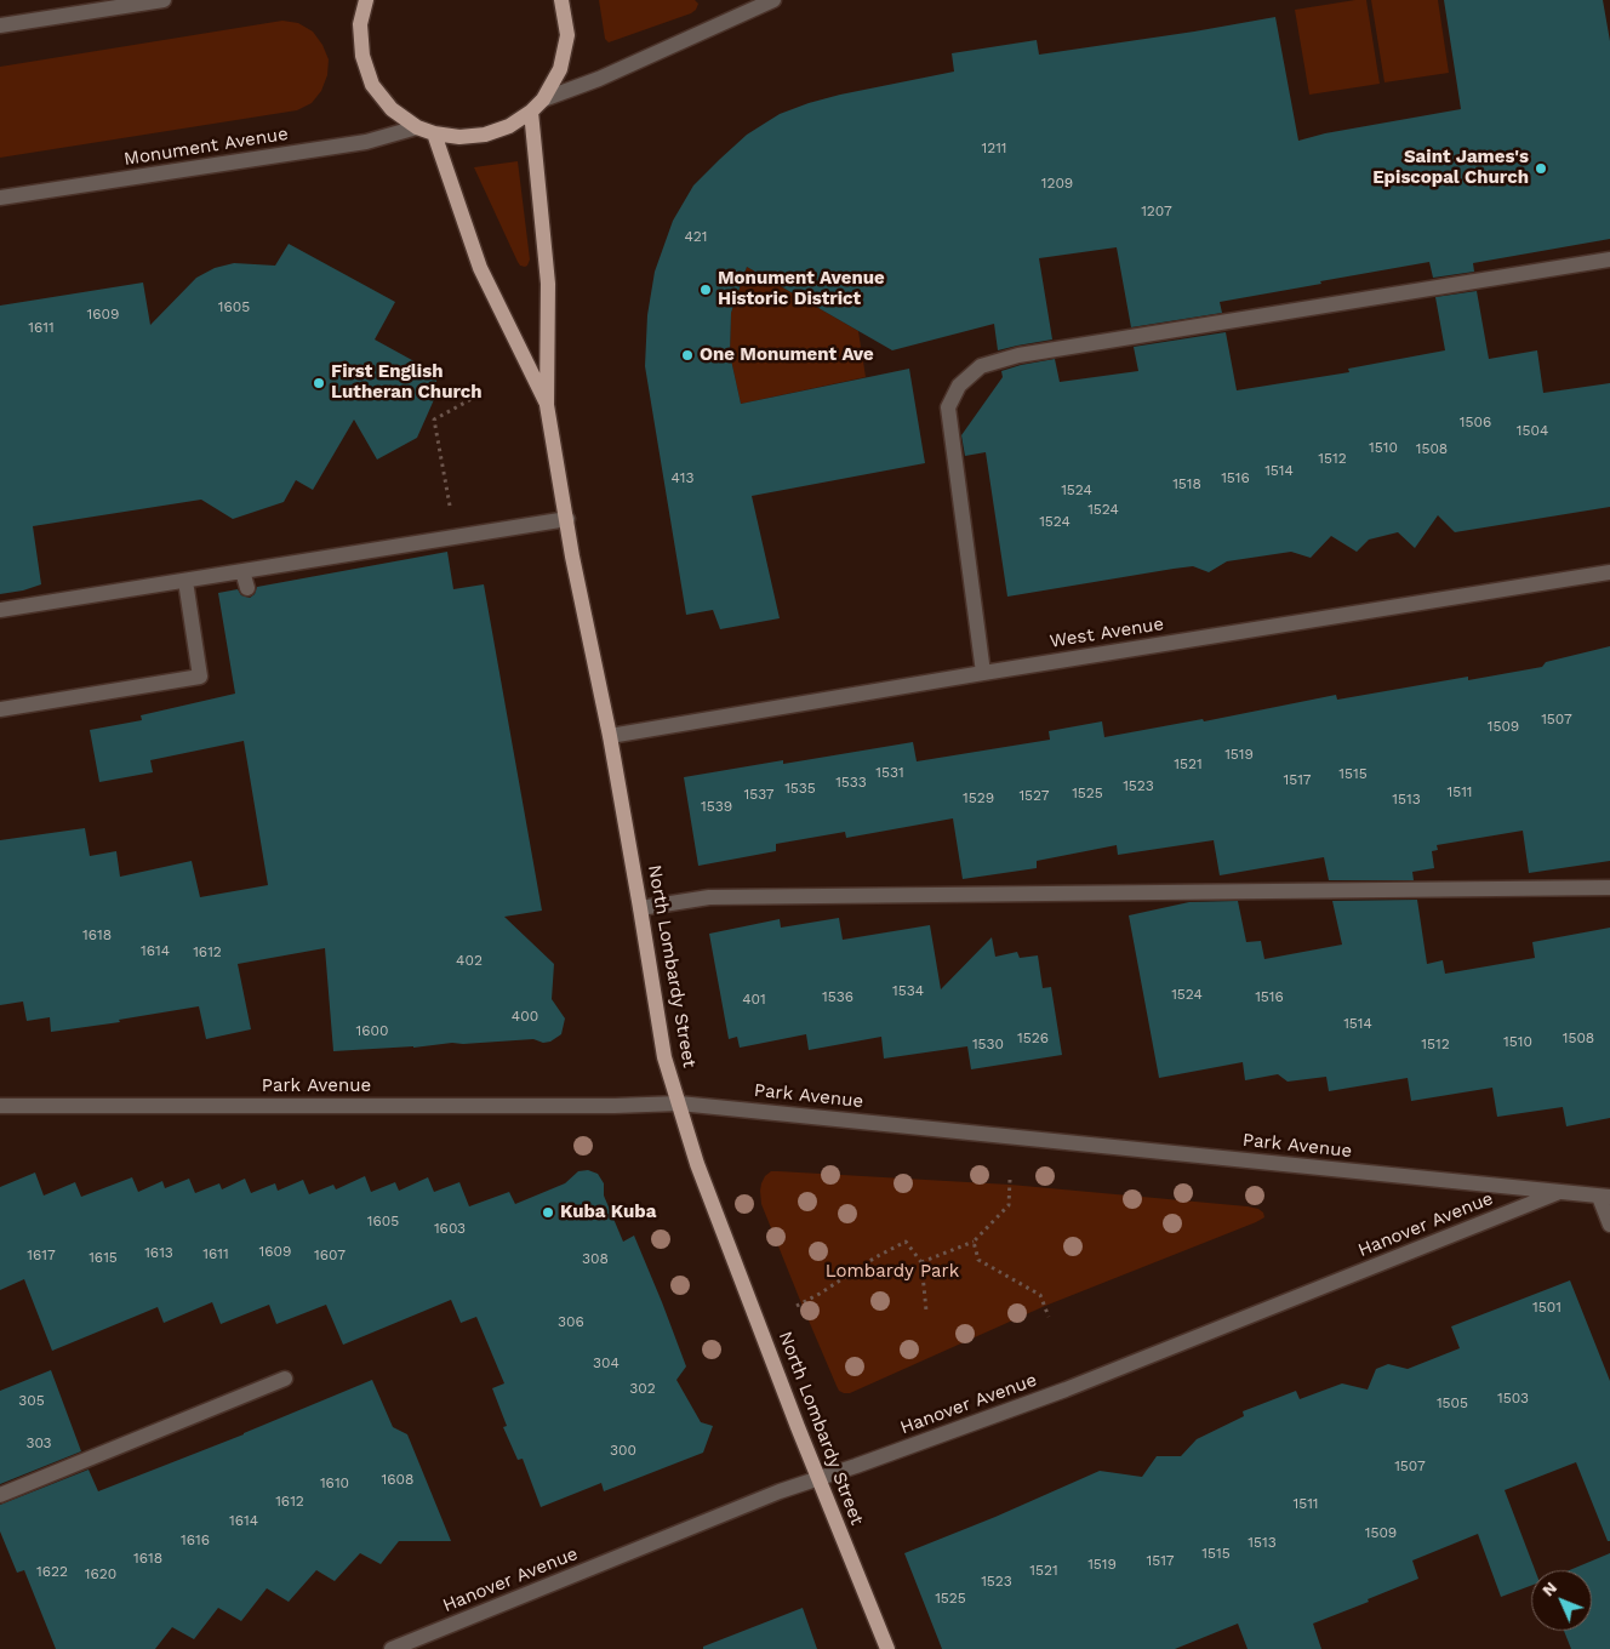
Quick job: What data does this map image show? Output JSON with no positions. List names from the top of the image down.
{
  "streets": {
    "main road": ["North Lombardy Street"],
    "street": [
      "Monument Avenue",
      "West Avenue",
      "Park Avenue",
      "Hanover Avenue"
    ]
  },
  "crossings": [
    ["West Avenue", "North Lombardy Street"],
    ["North Lombardy Street", "Park Avenue"],
    ["North Lombardy Street", "Hanover Avenue"],
    ["Park Avenue", "Hanover Avenue"]
  ],
  "parks": ["Lombardy Park"],
  "places": [
    "Saint James's Episcopal Church",
    "Monument Avenue Historic District",
    "One Monument Ave",
    "First English Lutheran Church",
    "Kuba Kuba"
  ],
  "house_numbers": [
    "1211",
    "1209",
    "1207",
    "421",
    "1605",
    "1609",
    "1611",
    "1506",
    "1504",
    "1510",
    "1508",
    "1512",
    "1514",
    "413",
    "1516",
    "1518",
    "1524",
    "1524",
    "1524",
    "1507",
    "1509",
    "1519",
    "1521",
    "1531",
    "1515",
    "1517",
    "1533",
    "1523",
    "1535",
    "1511",
    "1525",
    "1537",
    "1527",
    "1529",
    "1513",
    "1539",
    "1618",
    "1614",
    "1612",
    "402",
    "1534",
    "1524",
    "1536",
    "1516",
    "401",
    "400",
    "1514",
    "1600",
    "1526",
    "1508",
    "1510",
    "1530",
    "1512",
    "1605",
    "1603",
    "1609",
    "1613",
    "1611",
    "1617",
    "1607",
    "1615",
    "308",
    "1501",
    "306",
    "304",
    "302",
    "1503",
    "305",
    "1505",
    "303",
    "300",
    "1507",
    "1608",
    "1610",
    "1612",
    "1511",
    "1614",
    "1509",
    "1616",
    "1513",
    "1515",
    "1618",
    "1517",
    "1519",
    "1521",
    "1622",
    "1620",
    "1523",
    "1525"
  ],
  "north": "top left"
}
